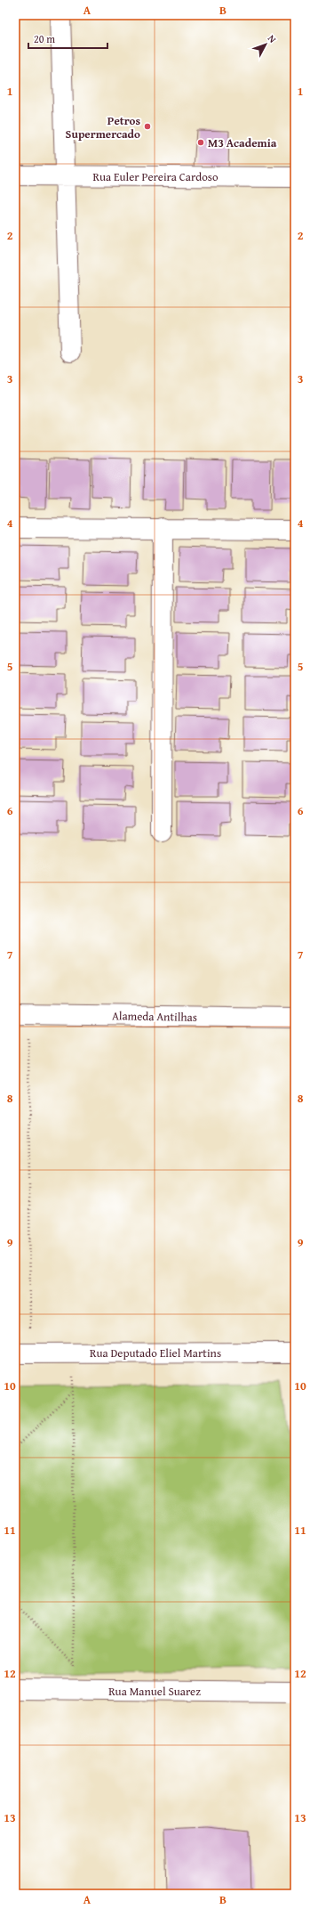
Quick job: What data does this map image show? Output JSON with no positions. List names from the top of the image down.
{
  "streets": {
    "street": [
      "Rua Euler Pereira Cardoso",
      "Alameda Antilhas",
      "Rua Deputado Eliel Martins",
      "Rua Manuel Suarez"
    ]
  },
  "places": ["Petros Supermercado", "M3 Academia"],
  "scale_bar": "20 m",
  "north": "top right",
  "grid": {
    "columns": ["A", "B"],
    "rows": [
      "1",
      "2",
      "3",
      "4",
      "5",
      "6",
      "7",
      "8",
      "9",
      "10",
      "11",
      "12",
      "13"
    ]
  }
}
